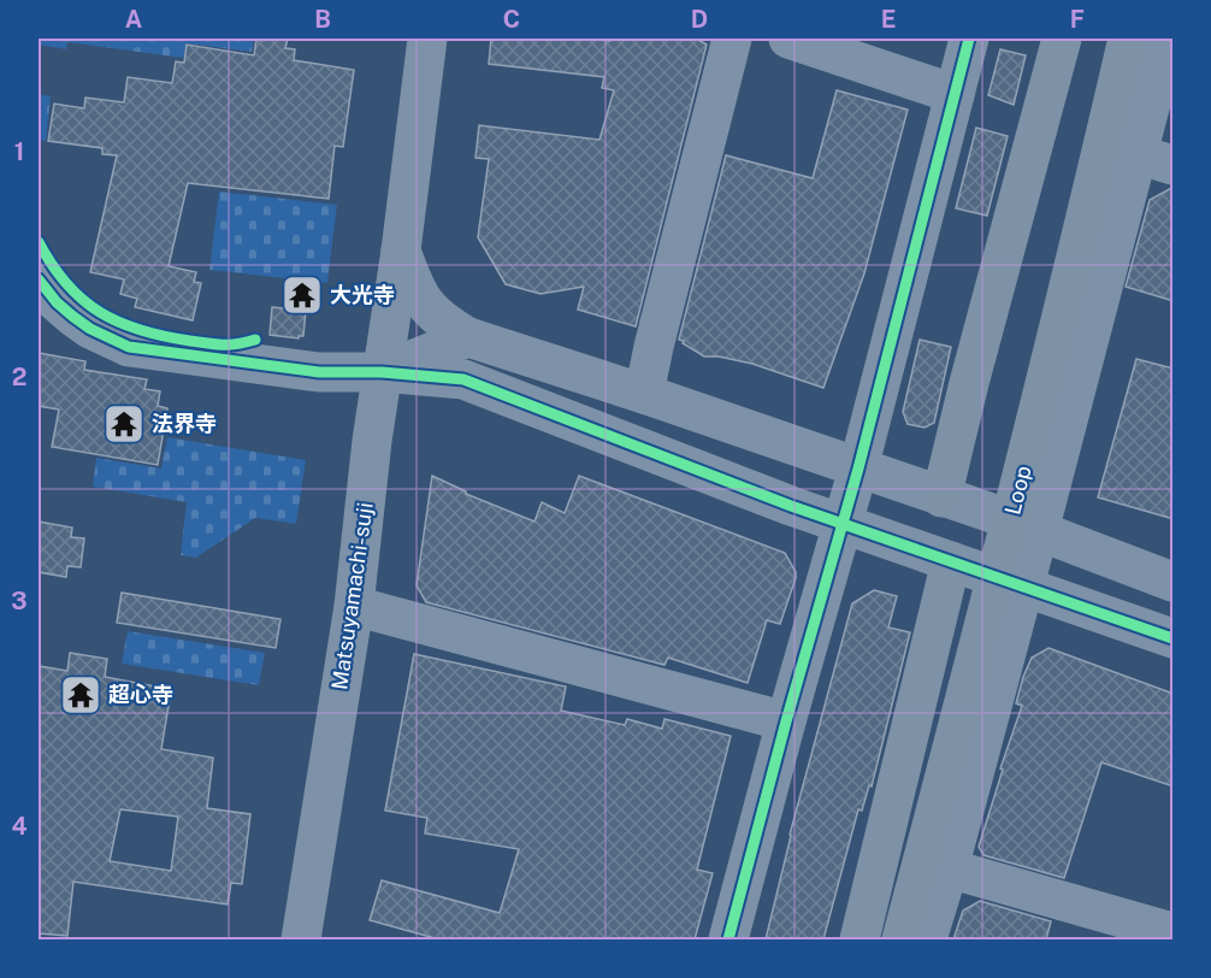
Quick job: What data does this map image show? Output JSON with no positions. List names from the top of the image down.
{
  "streets": {
    "highway": ["Loop"],
    "street": ["Matsuyamachi-suji"]
  },
  "places": {
    "temple": ["大光寺", "法界寺", "超心寺"]
  },
  "grid": {
    "columns": [
      "A",
      "B",
      "C",
      "D",
      "E",
      "F"
    ],
    "rows": [
      "1",
      "2",
      "3",
      "4"
    ]
  }
}
